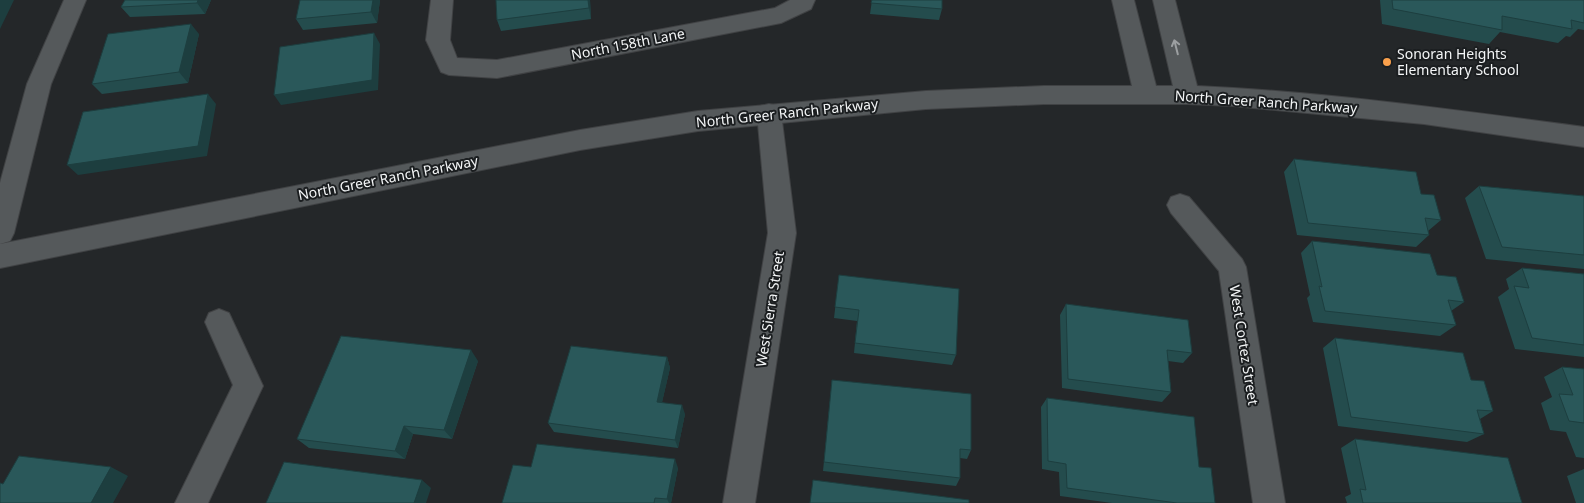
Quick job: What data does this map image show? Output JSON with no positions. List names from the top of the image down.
{
  "streets": {
    "street": [
      "North 158th Lane",
      "North Greer Ranch Parkway",
      "West Sierra Street",
      "West Cortez Street"
    ]
  },
  "crossings": [
    ["North Greer Ranch Parkway", "West Sierra Street"]
  ],
  "places": ["Sonoran Heights Elementary School"]
}
